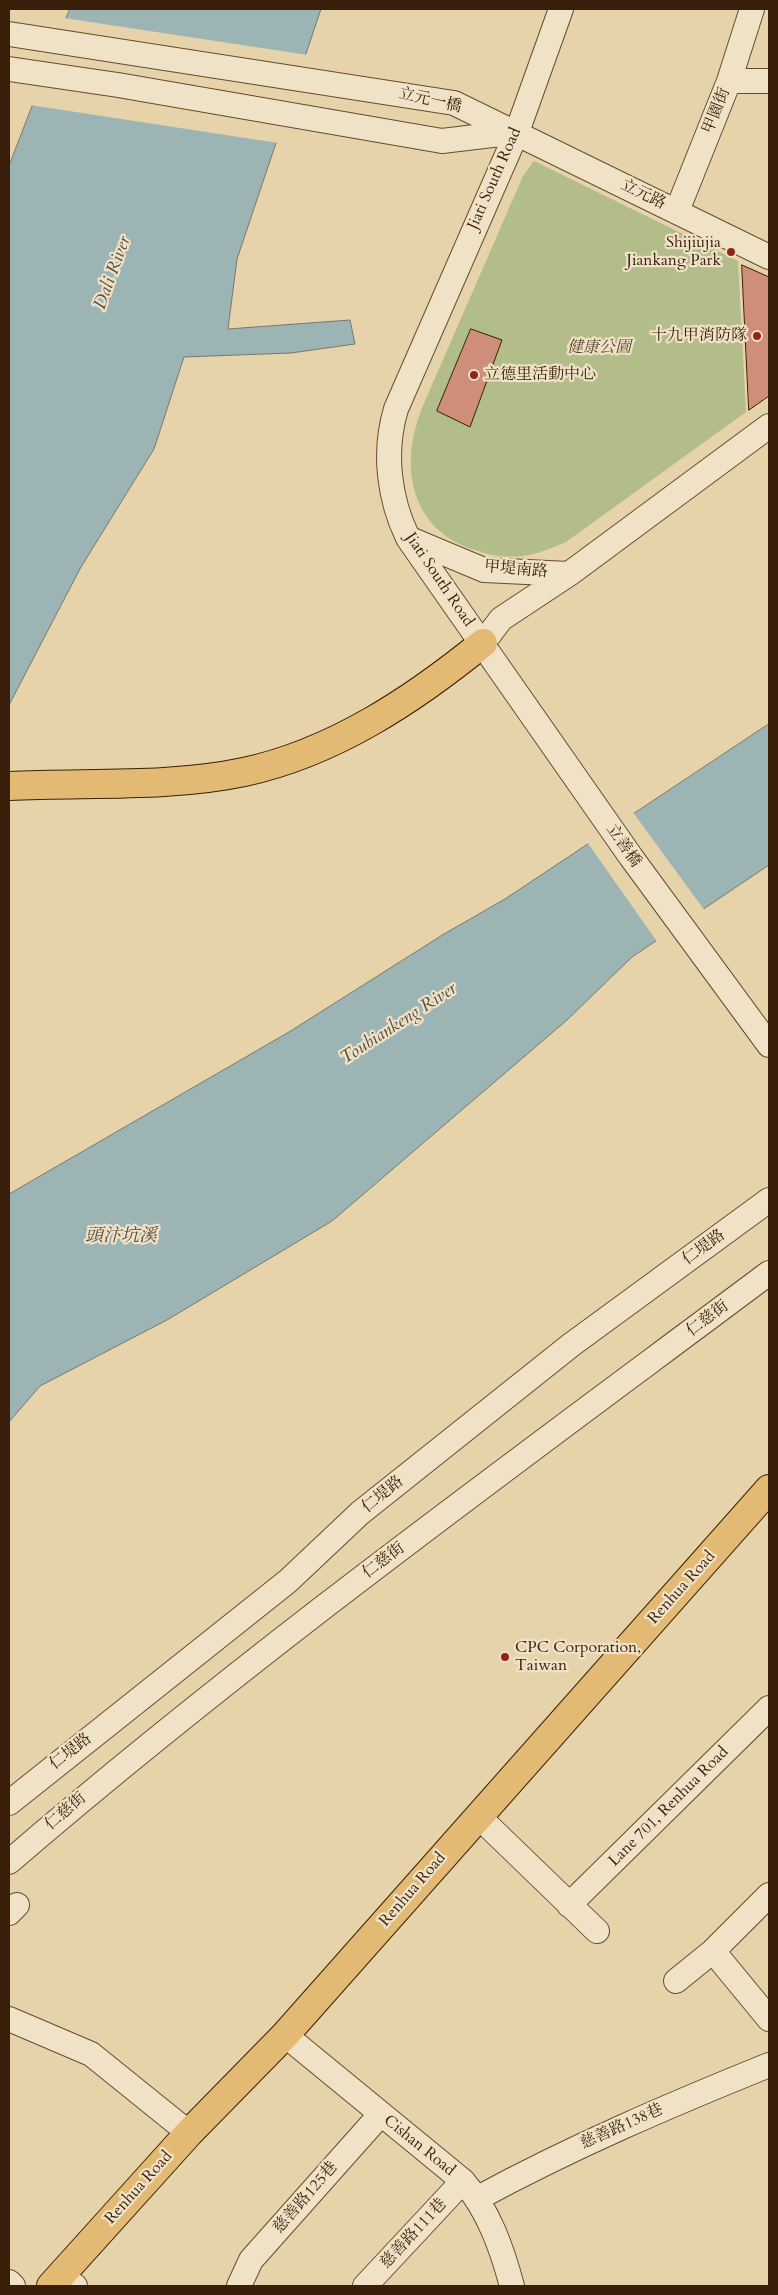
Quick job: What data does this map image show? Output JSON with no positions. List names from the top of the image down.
{
  "streets": {
    "main road": ["Renhua Road"],
    "street": [
      "立元一橋",
      "甲園街",
      "Jiati South Road",
      "立元路",
      "甲堤南路",
      "立善橋",
      "仁堤路",
      "仁慈街",
      "Lane 701, Renhua Road",
      "慈善路138巷",
      "Cishan Road",
      "慈善路125巷",
      "慈善路111巷"
    ]
  },
  "crossings": [
    ["立元一橋", "Jiati South Road"],
    ["立元一橋", "立元路"],
    ["甲園街", "立元路"],
    ["Jiati South Road", "立元路"],
    ["Jiati South Road", "甲堤南路"],
    ["Jiati South Road", "立善橋"],
    ["Renhua Road", "Cishan Road"],
    ["慈善路138巷", "Cishan Road"],
    ["慈善路138巷", "慈善路111巷"],
    ["Cishan Road", "慈善路125巷"],
    ["Cishan Road", "慈善路111巷"]
  ],
  "water": ["Dali River", "Toubiankeng River", "頭汴坑溪"],
  "parks": ["健康公園"],
  "places": [
    "Shijiujia Jiankang Park",
    "十九甲消防隊",
    "立德里活動中心",
    "CPC Corporation, Taiwan"
  ]
}
